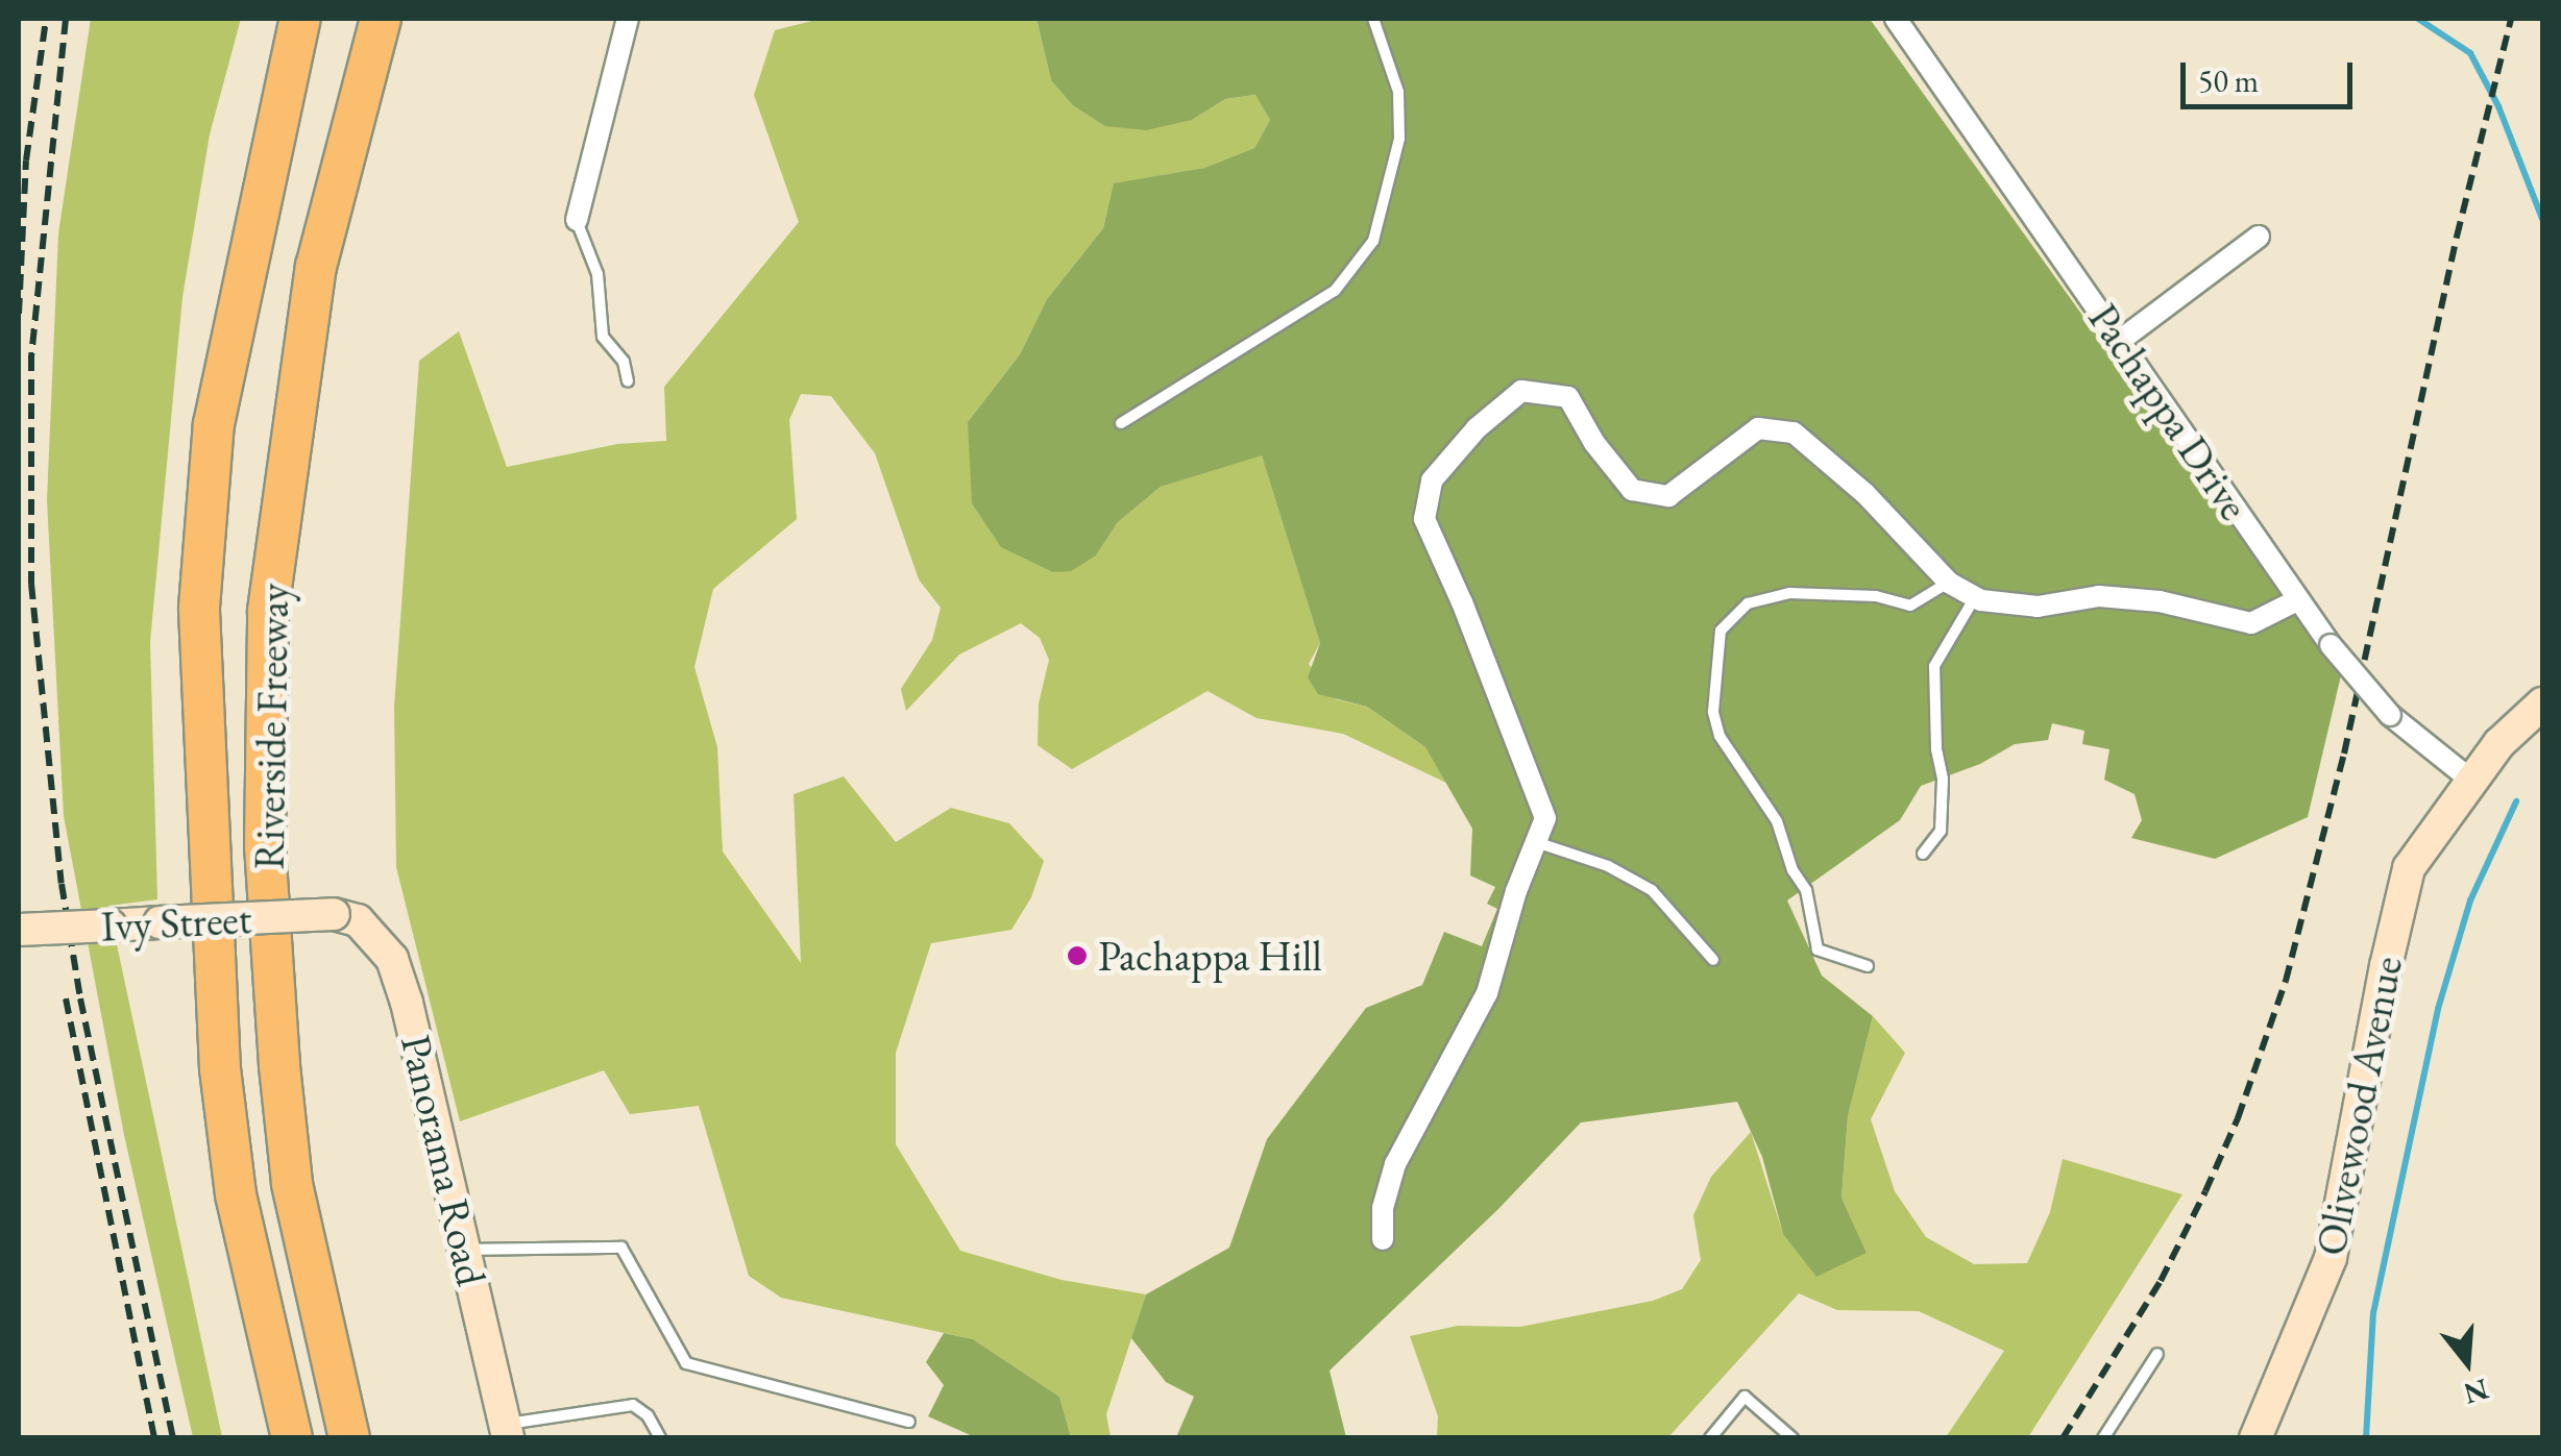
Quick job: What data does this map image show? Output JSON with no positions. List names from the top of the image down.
{
  "streets": {
    "highway": ["Riverside Freeway"],
    "street": [
      "Pachappa Drive",
      "Ivy Street",
      "Olivewood Avenue",
      "Panorama Road"
    ]
  },
  "crossings": [
    ["Pachappa Drive", "Olivewood Avenue"],
    ["Ivy Street", "Panorama Road"]
  ],
  "places": ["Pachappa Hill"],
  "scale_bar": "50 m",
  "north": "bottom"
}
